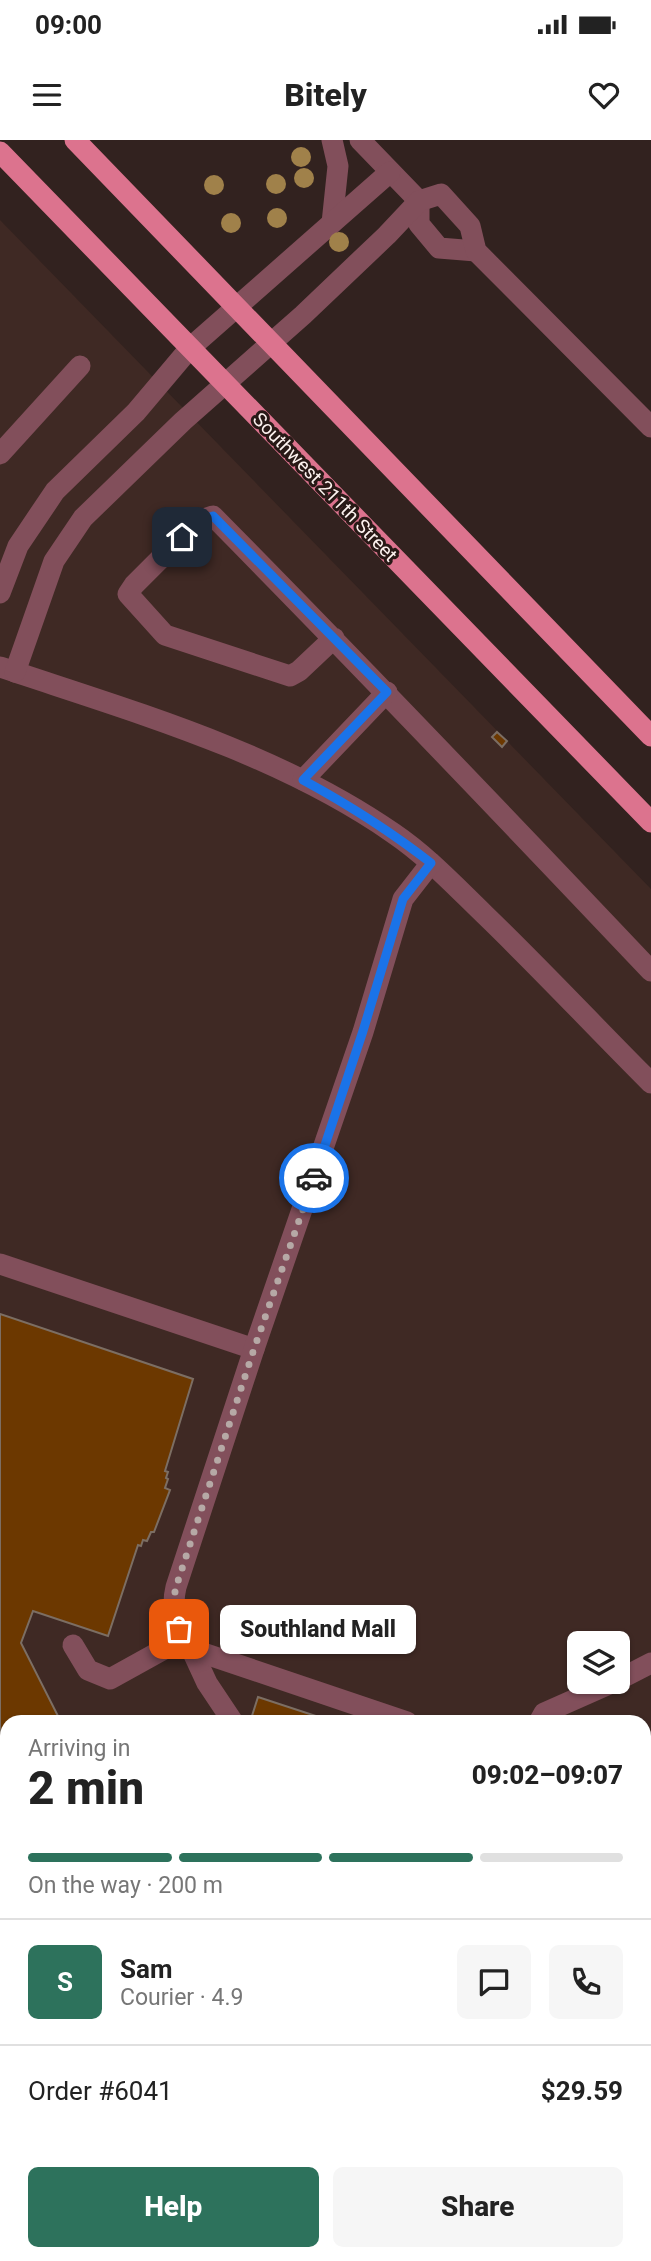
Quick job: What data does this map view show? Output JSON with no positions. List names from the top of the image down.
{
  "streets": {
    "main road": ["Southwest 211th Street"]
  },
  "places": ["Southland Mall"],
  "page": {
    "status": "09:00",
    "header": "Bitely",
    "bubble": "Southland Mall",
    "heading": ["2 min", "Arriving in", "09:02–09:07"],
    "panel": [
      "Sam",
      "Courier · 4.9",
      "Order #6041",
      "$29.59"
    ],
    "bar": "On the way · 200 m",
    "round": "S",
    "buttons": ["Help", "Share"]
  }
}
